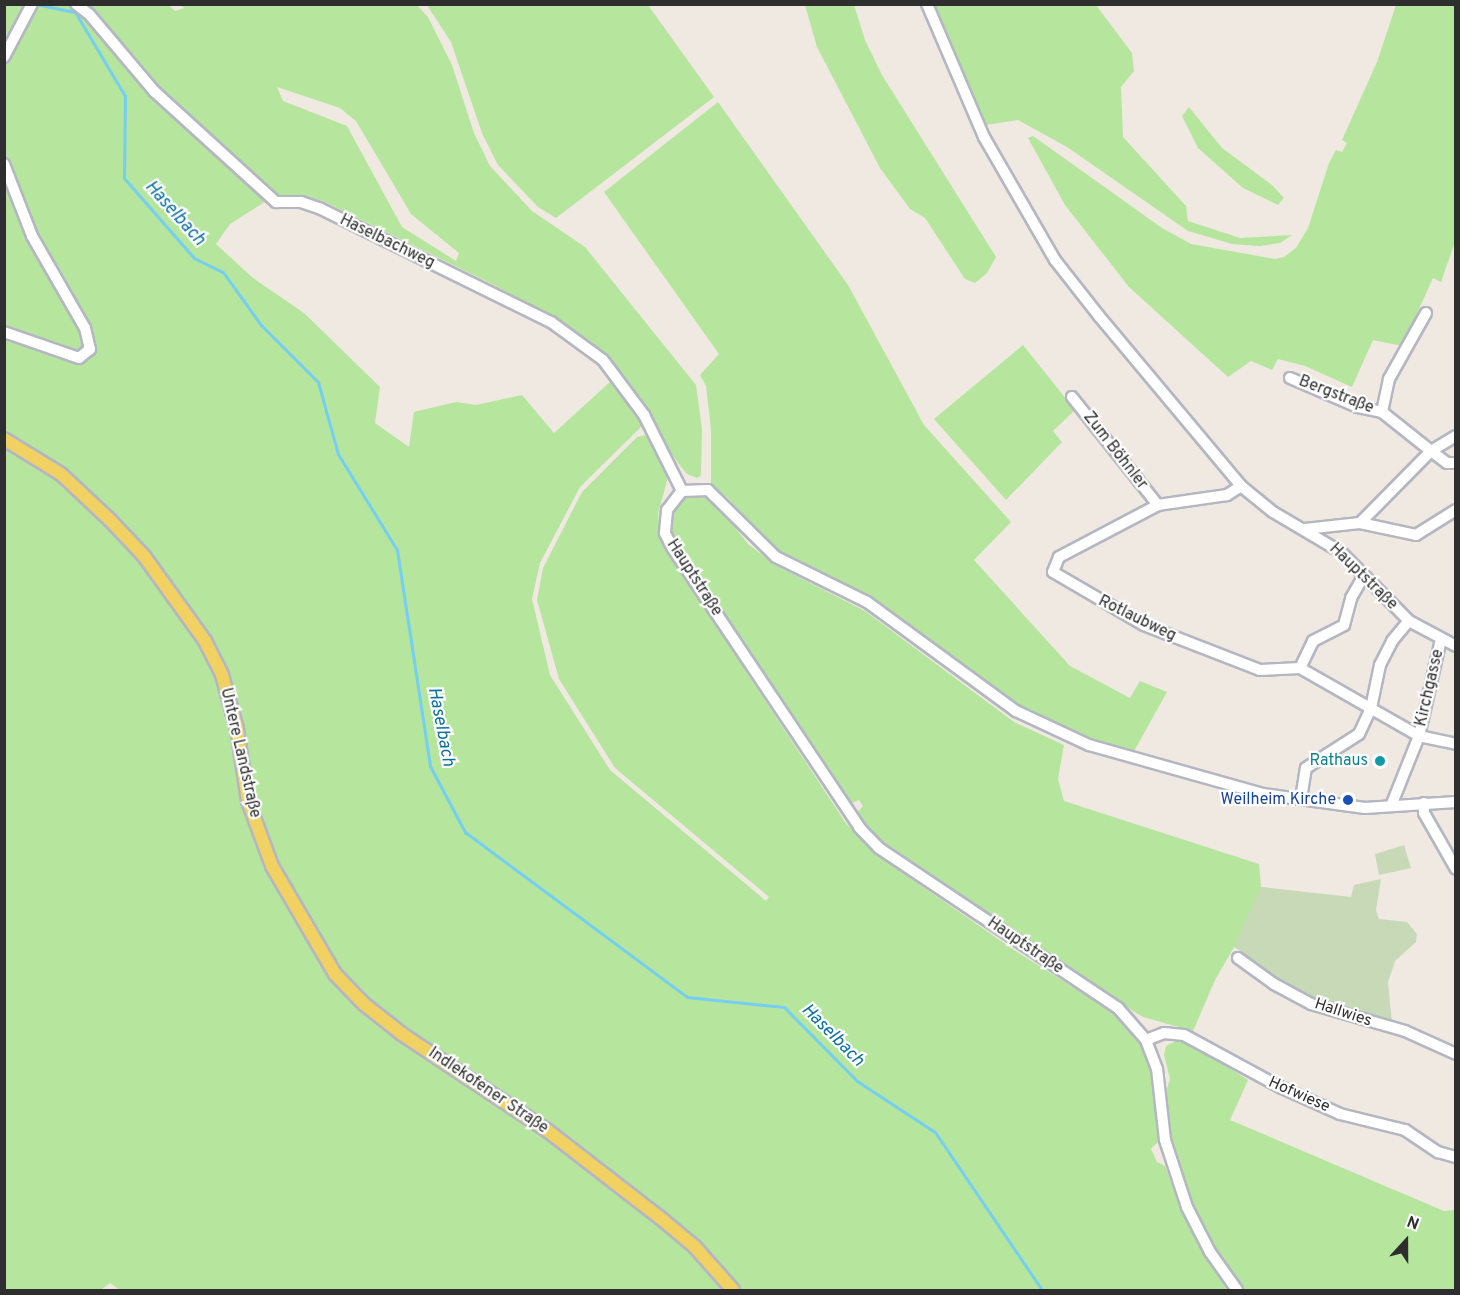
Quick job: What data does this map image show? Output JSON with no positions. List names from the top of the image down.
{
  "streets": {
    "main road": ["Untere Landstraße", "Indlekofener Straße"],
    "street": [
      "Haselbachweg",
      "Bergstraße",
      "Zum Böhnler",
      "Hauptstraße",
      "Rotlaubweg",
      "Kirchgasse",
      "Hallwies",
      "Hofwiese"
    ]
  },
  "crossings": [
    ["Haselbachweg", "Hauptstraße"],
    ["Zum Böhnler", "Rotlaubweg"],
    ["Hauptstraße", "Rotlaubweg"],
    ["Hauptstraße", "Kirchgasse"],
    ["Hauptstraße", "Hofwiese"],
    ["Untere Landstraße", "Indlekofener Straße"]
  ],
  "water": ["Haselbach"],
  "places": ["Rathaus", "Weilheim Kirche"],
  "north": "top"
}
